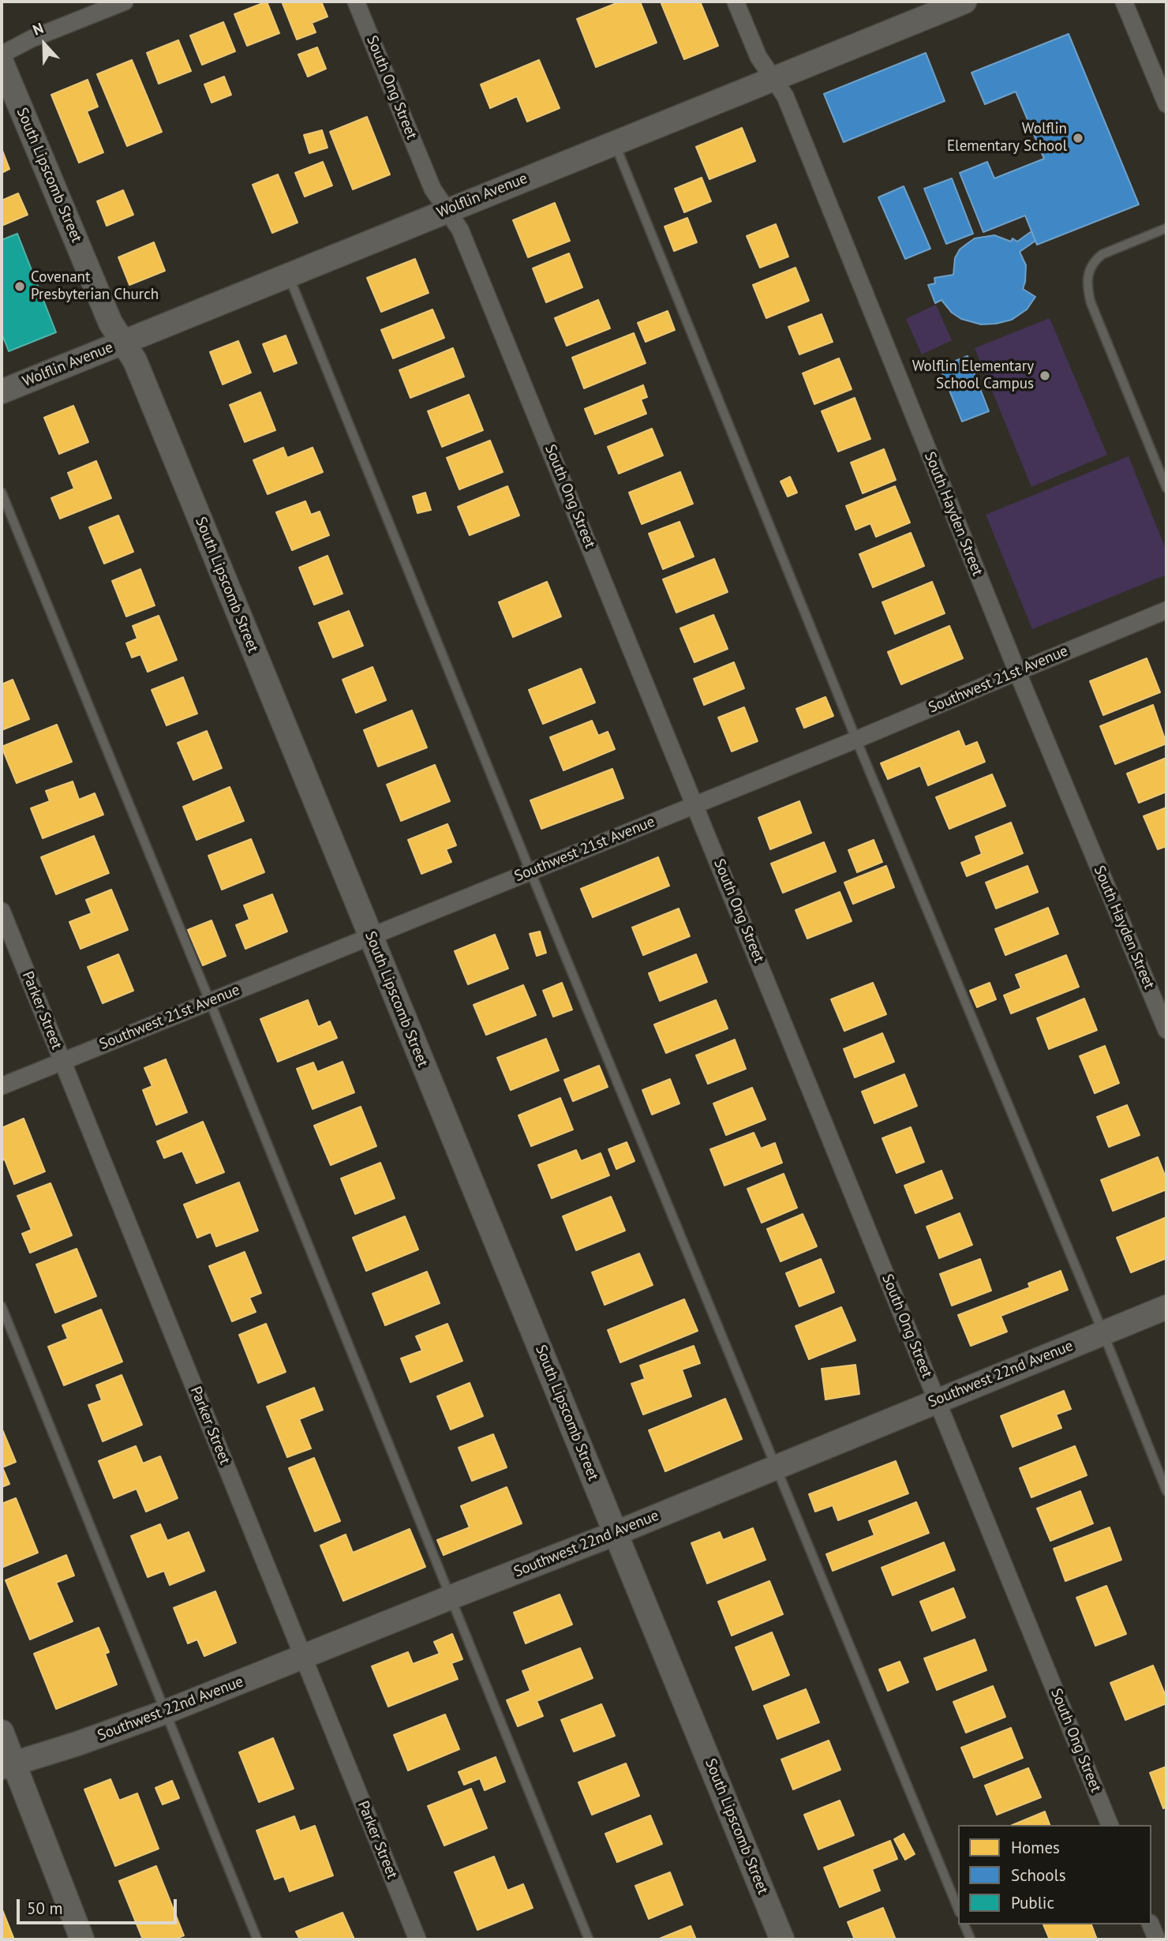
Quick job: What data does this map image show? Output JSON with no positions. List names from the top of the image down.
{
  "streets": {
    "street": [
      "South Ong Street",
      "South Lipscomb Street",
      "Wolflin Avenue",
      "South Hayden Street",
      "Southwest 21st Avenue",
      "Parker Street",
      "Southwest 22nd Avenue"
    ]
  },
  "crossings": [
    ["South Ong Street", "Wolflin Avenue"],
    ["South Ong Street", "Southwest 21st Avenue"],
    ["South Ong Street", "Southwest 22nd Avenue"],
    ["South Lipscomb Street", "Wolflin Avenue"],
    ["South Lipscomb Street", "Southwest 21st Avenue"],
    ["South Lipscomb Street", "Southwest 22nd Avenue"],
    ["Wolflin Avenue", "South Hayden Street"],
    ["South Hayden Street", "Southwest 21st Avenue"],
    ["Southwest 21st Avenue", "Parker Street"],
    ["Parker Street", "Southwest 22nd Avenue"]
  ],
  "places": ["Wolflin Elementary School", "Covenant Presbyterian Church", "Wolflin Elementary School Campus"],
  "legend": ["Homes", "Schools", "Public"],
  "scale_bar": "50 m",
  "north": "top"
}
